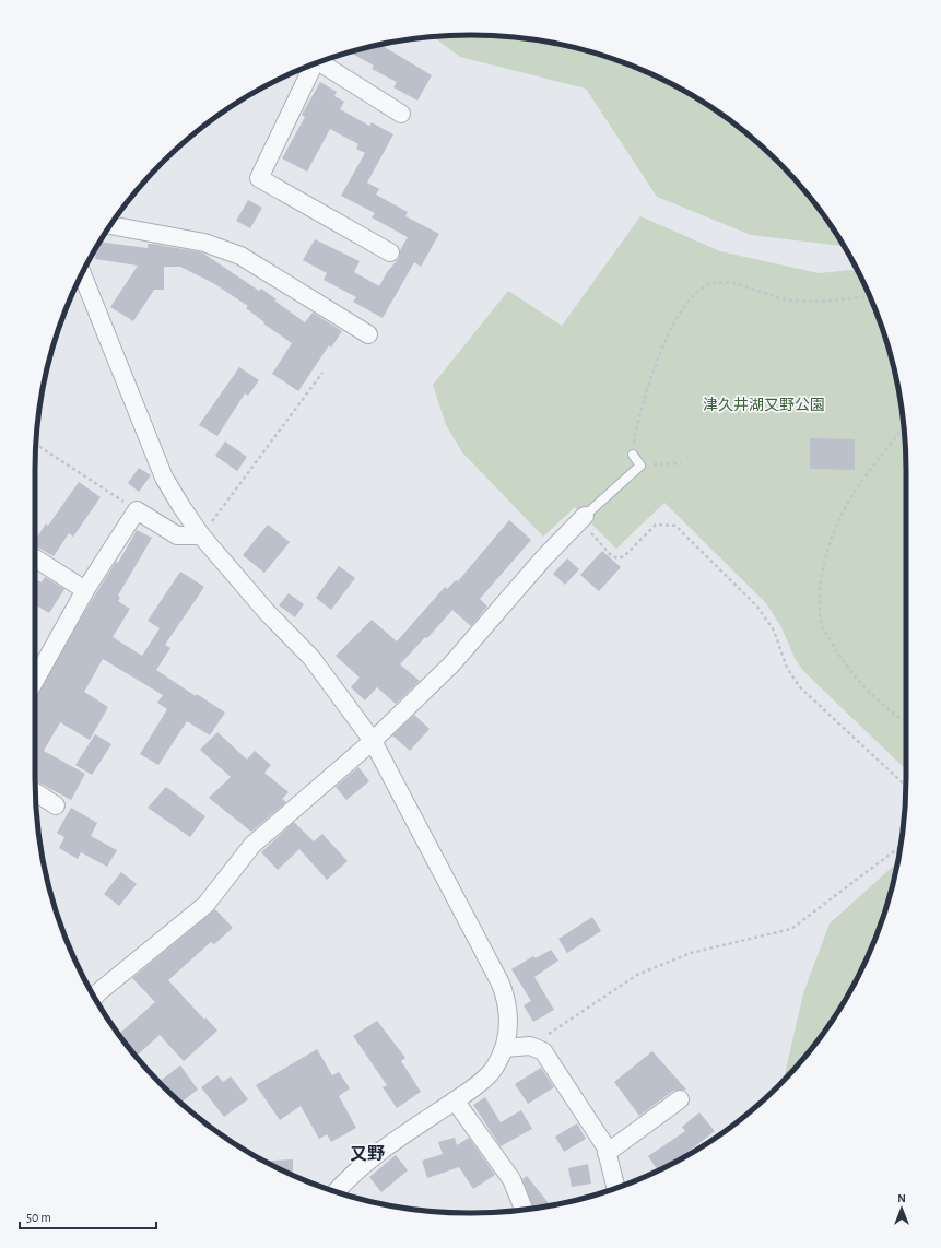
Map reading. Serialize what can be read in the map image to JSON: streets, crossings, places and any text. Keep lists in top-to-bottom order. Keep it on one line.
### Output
{"districts":["又野"],"parks":["津久井湖又野公園"],"scale_bar":"50 m","north":"top"}
